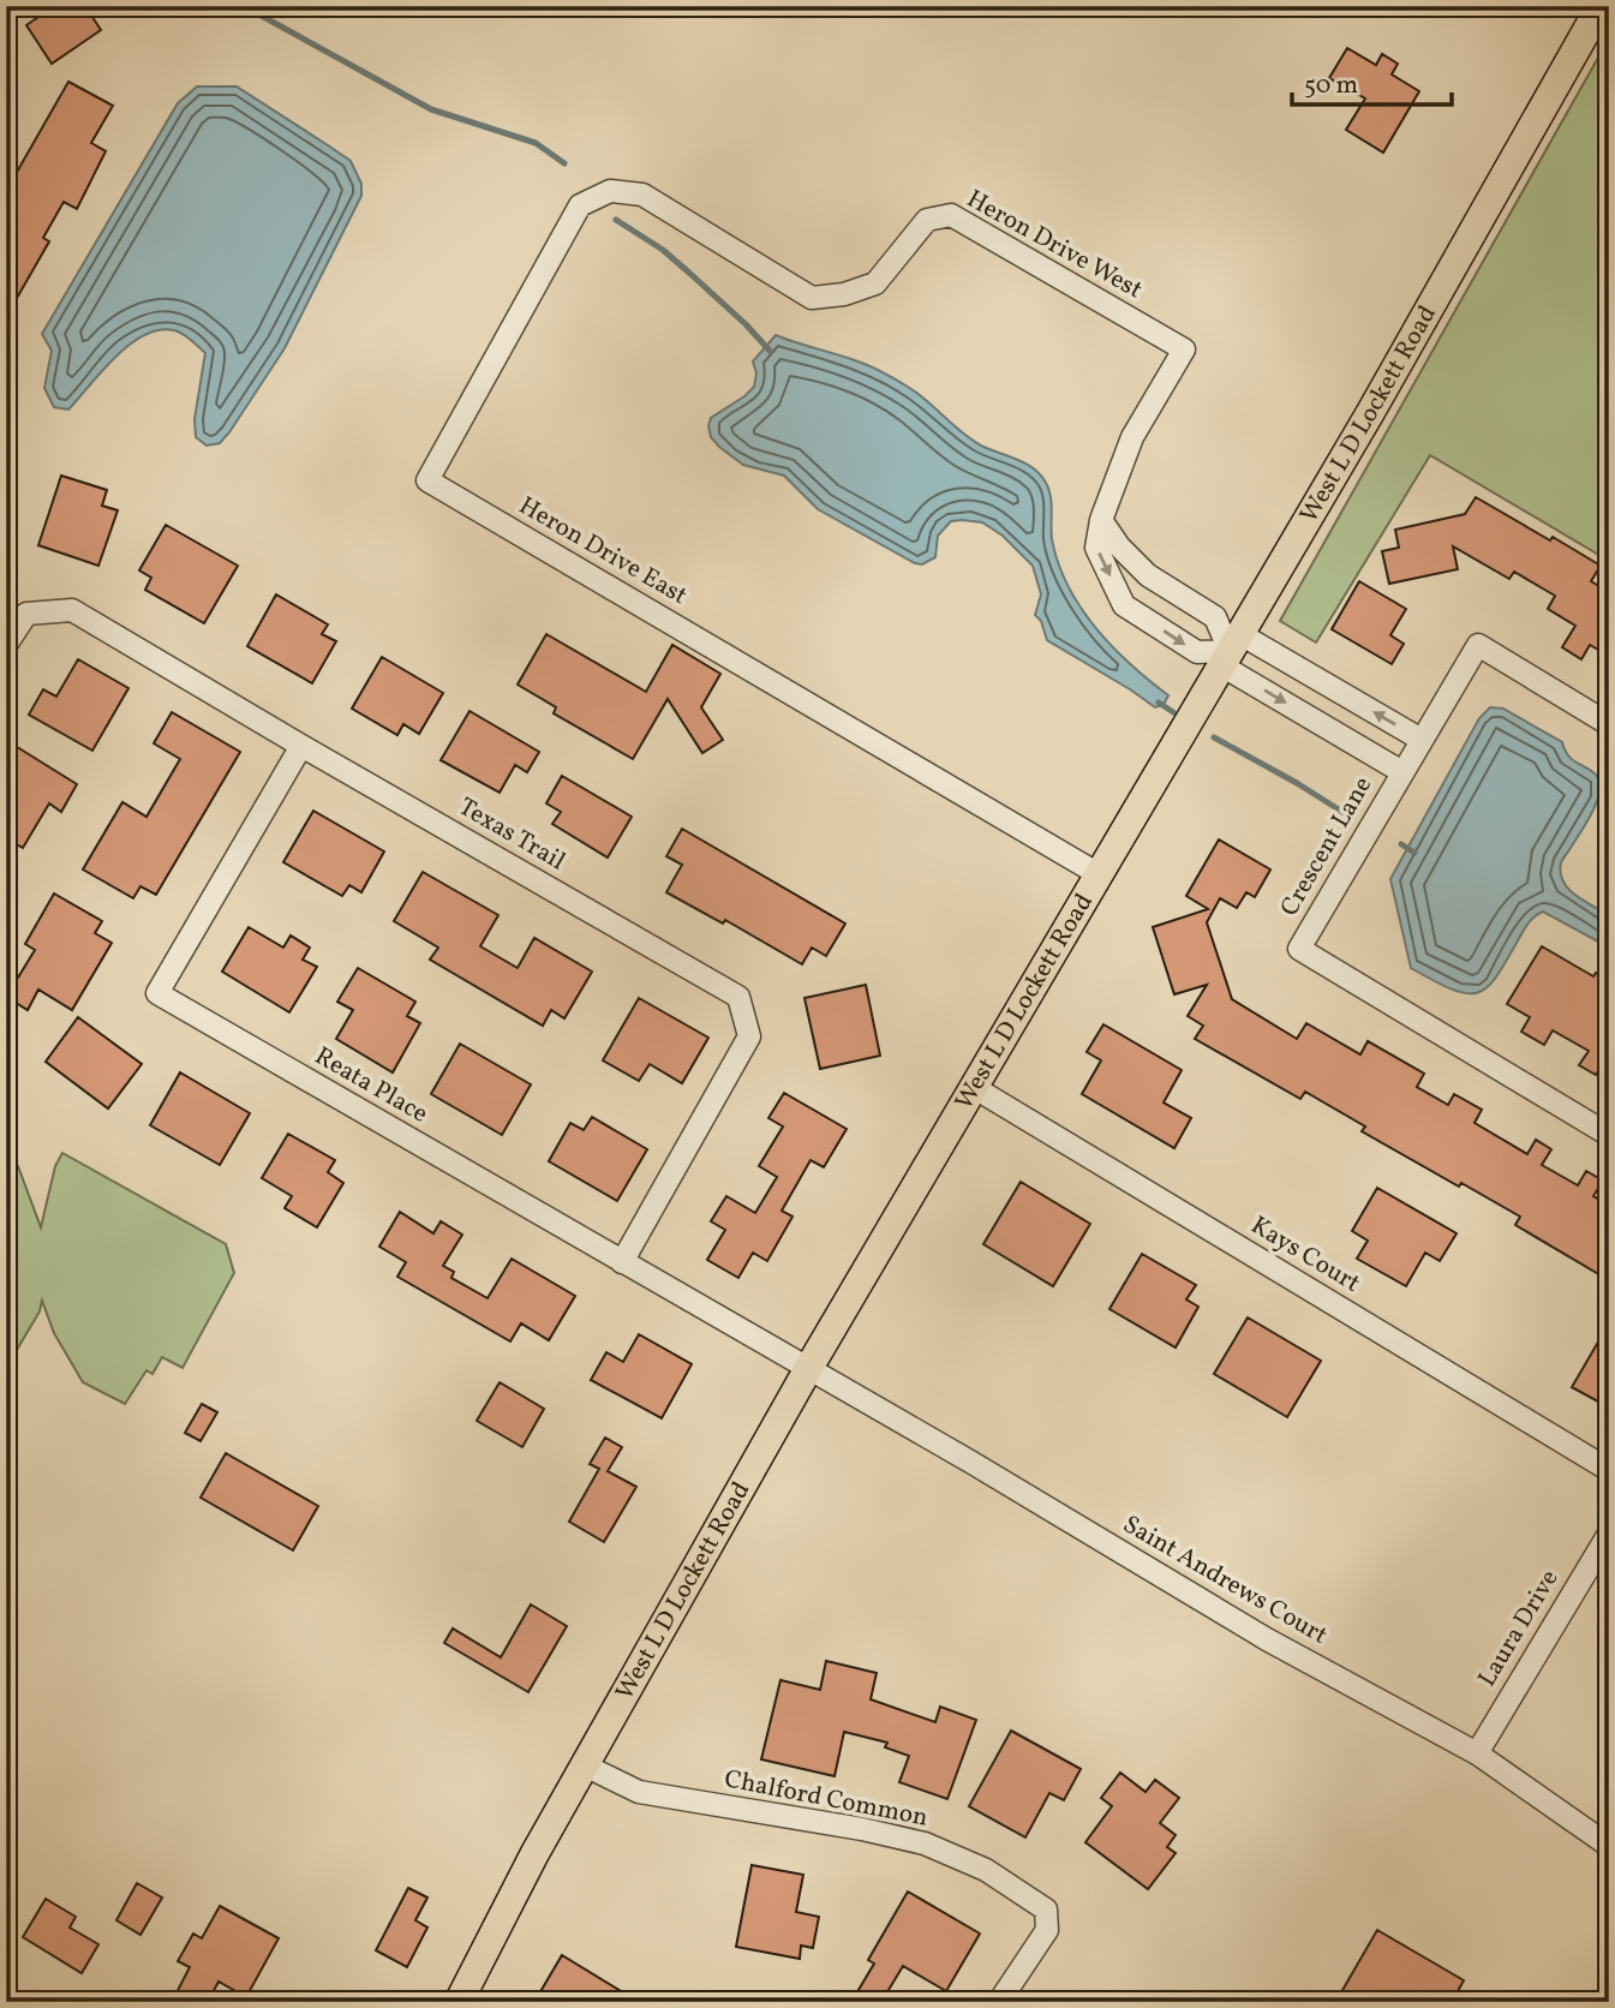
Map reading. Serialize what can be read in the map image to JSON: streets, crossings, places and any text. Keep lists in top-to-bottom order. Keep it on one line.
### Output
{"streets":{"main road":["West L D Lockett Road"],"street":["Heron Drive West","Heron Drive East","Texas Trail","Crescent Lane","Reata Place","Kays Court","Saint Andrews Court","Laura Drive","Chalford Common"]},"crossings":[["Heron Drive West","West L D Lockett Road"],["Heron Drive West","Heron Drive East"],["Heron Drive West","Crescent Lane"],["West L D Lockett Road","Heron Drive East"],["West L D Lockett Road","Crescent Lane"],["West L D Lockett Road","Reata Place"],["West L D Lockett Road","Kays Court"],["West L D Lockett Road","Saint Andrews Court"],["West L D Lockett Road","Chalford Common"],["Texas Trail","Reata Place"],["Reata Place","Saint Andrews Court"],["Saint Andrews Court","Laura Drive"]],"scale_bar":"50 m"}
